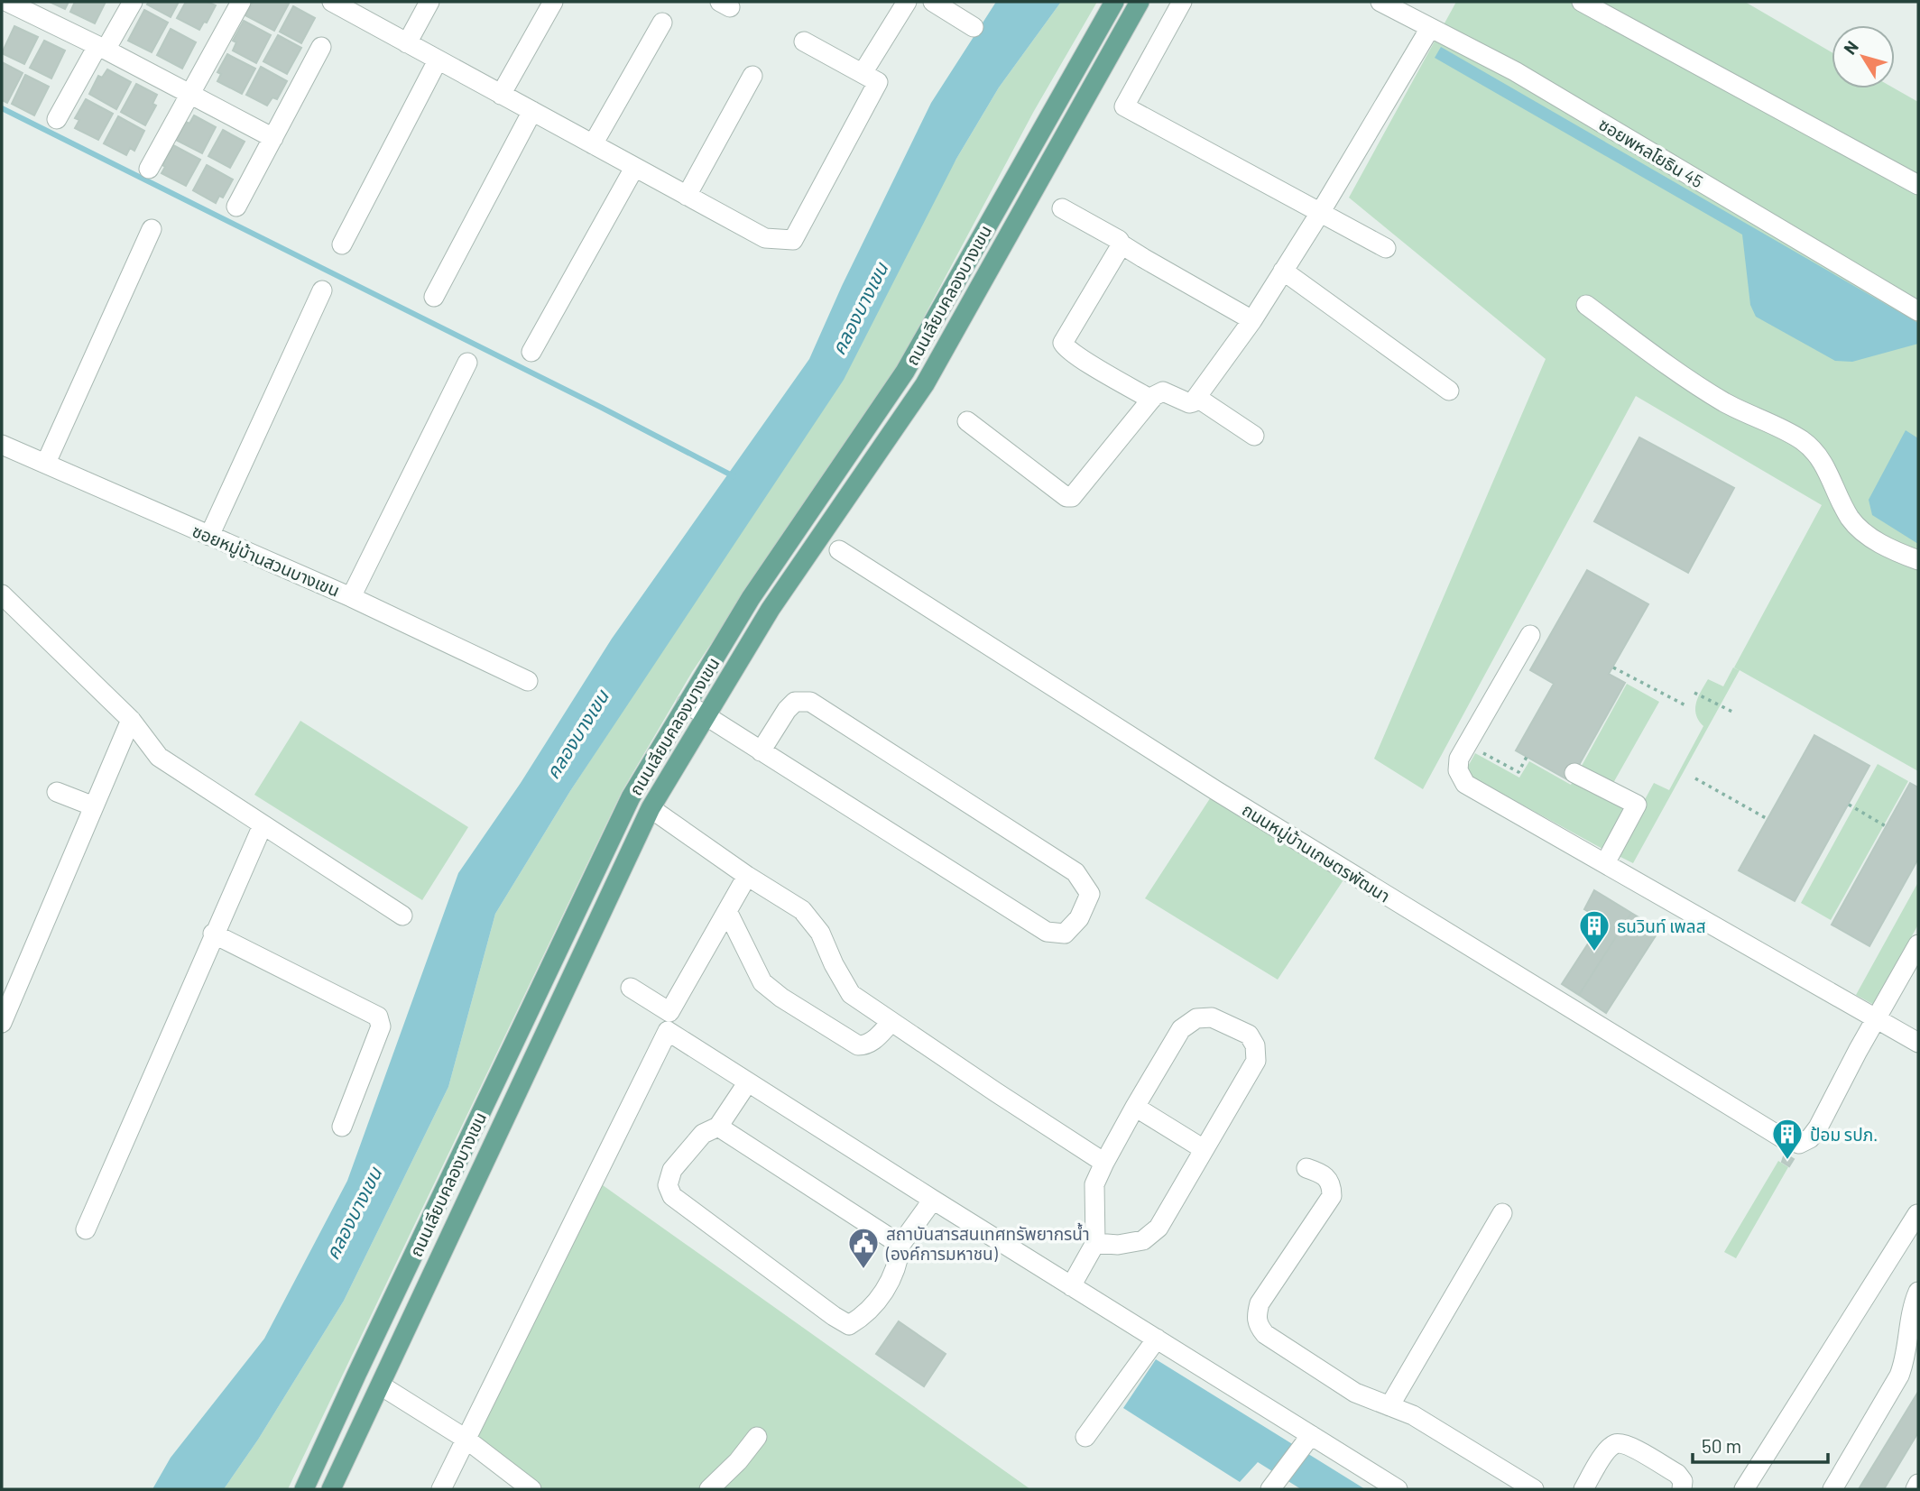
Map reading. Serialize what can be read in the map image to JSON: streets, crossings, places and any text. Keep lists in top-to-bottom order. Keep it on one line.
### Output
{"streets":{"main road":["ถนนเลียบคลองบางเขน"],"street":["ซอยพหลโยธิน 45","ซอยหมู่บ้านสวนบางเขน","ถนนหมู่บ้านเกษตรพัฒนา"]},"water":["คลองบางเขน"],"places":{"building":["ธนวินท์ เพลส","ป้อม รปภ."],"public building":["สถาบันสารสนเทศทรัพยากรน้ำ (องค์การมหาชน)"]},"scale_bar":"50 m","north":"top left"}
